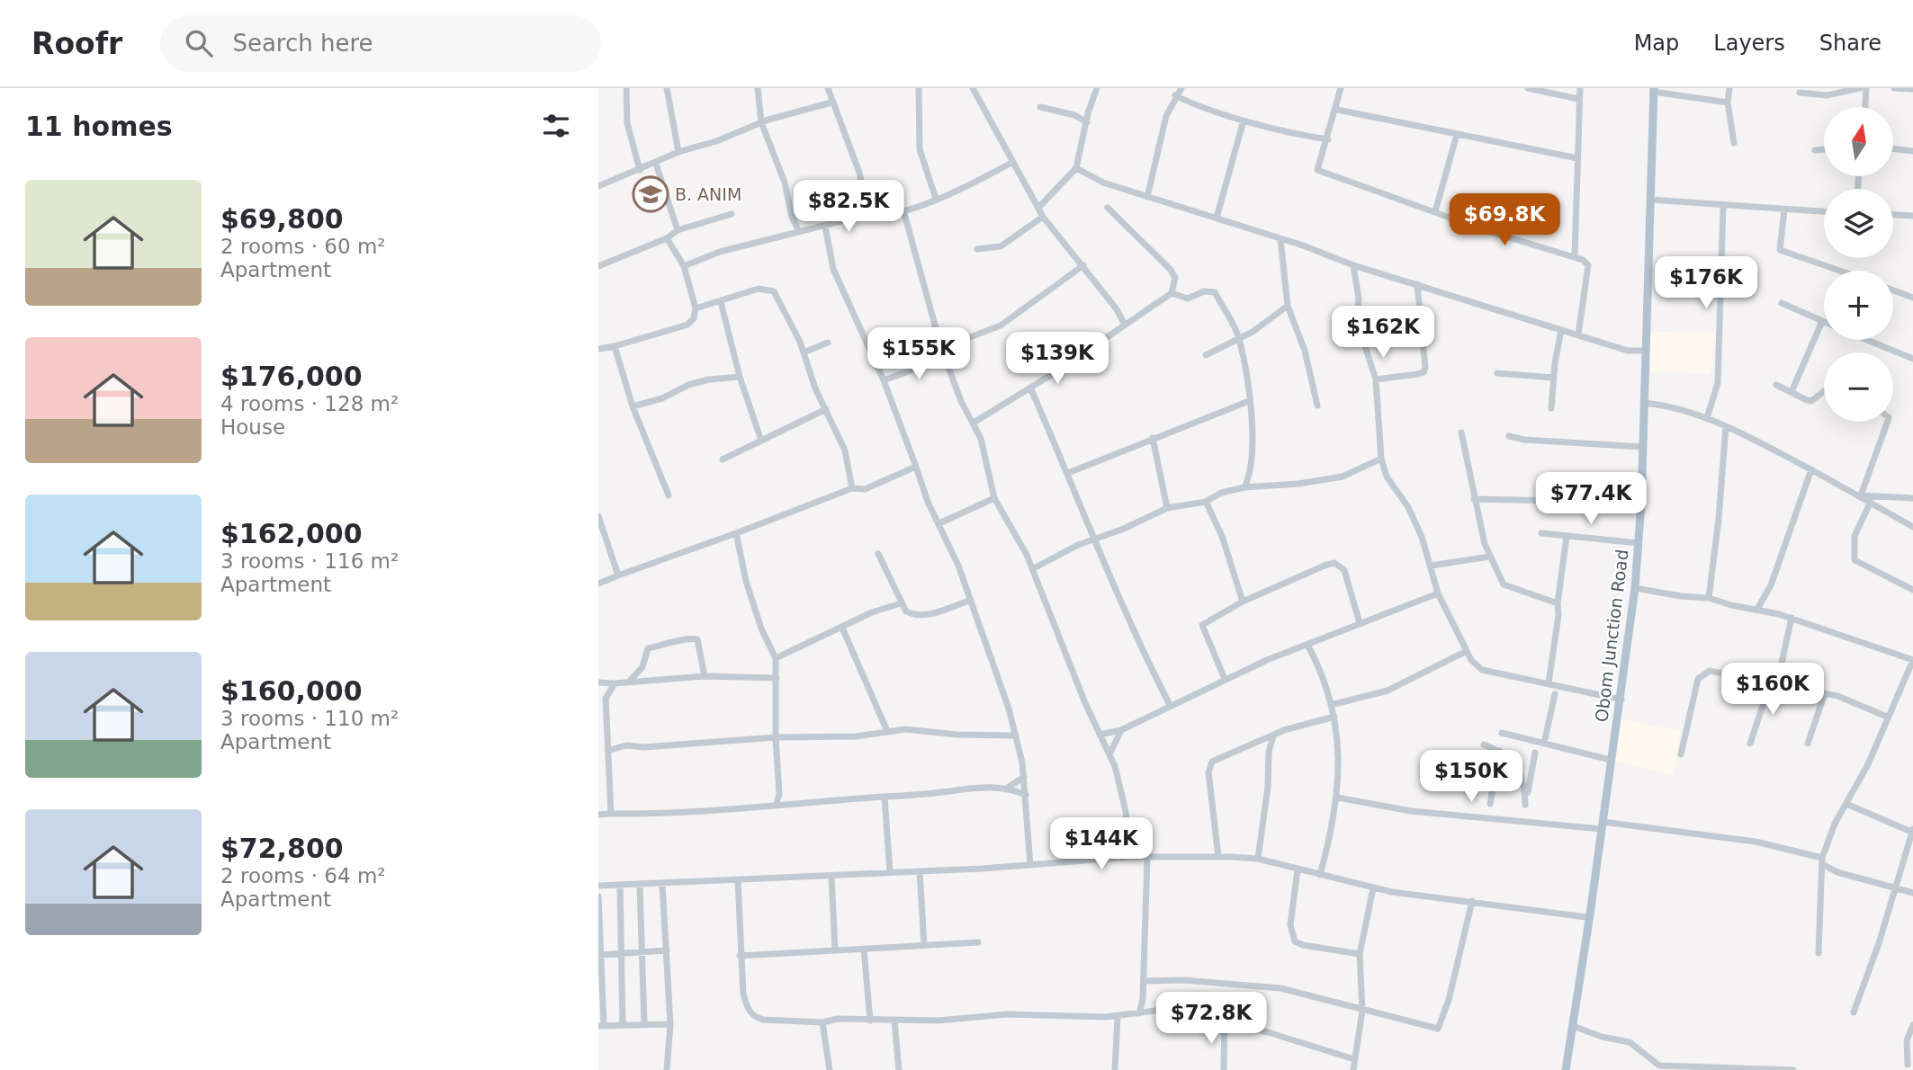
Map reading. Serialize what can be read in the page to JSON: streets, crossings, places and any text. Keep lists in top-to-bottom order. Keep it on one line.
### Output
{"streets":{"main road":["Obom Junction Road"]},"places":{"school or university":["B. ANIM"]},"north":"top","page":{"header":"Roofr","search":"Search here","nav":["Map","Layers","Share"],"heading":"11 homes","map_buttons":["+","−"],"list":[{"name":"$69,800","note":"2 rooms · 60 m² · Apartment"},{"name":"$176,000","note":"4 rooms · 128 m² · House"},{"name":"$162,000","note":"3 rooms · 116 m² · Apartment"},{"name":"$160,000","note":"3 rooms · 110 m² · Apartment"},{"name":"$72,800","note":"2 rooms · 64 m² · Apartment"}],"price":["$82.5K","$69.8K","$176K","$162K","$155K","$139K","$77.4K","$160K","$150K","$144K","$72.8K"]}}
